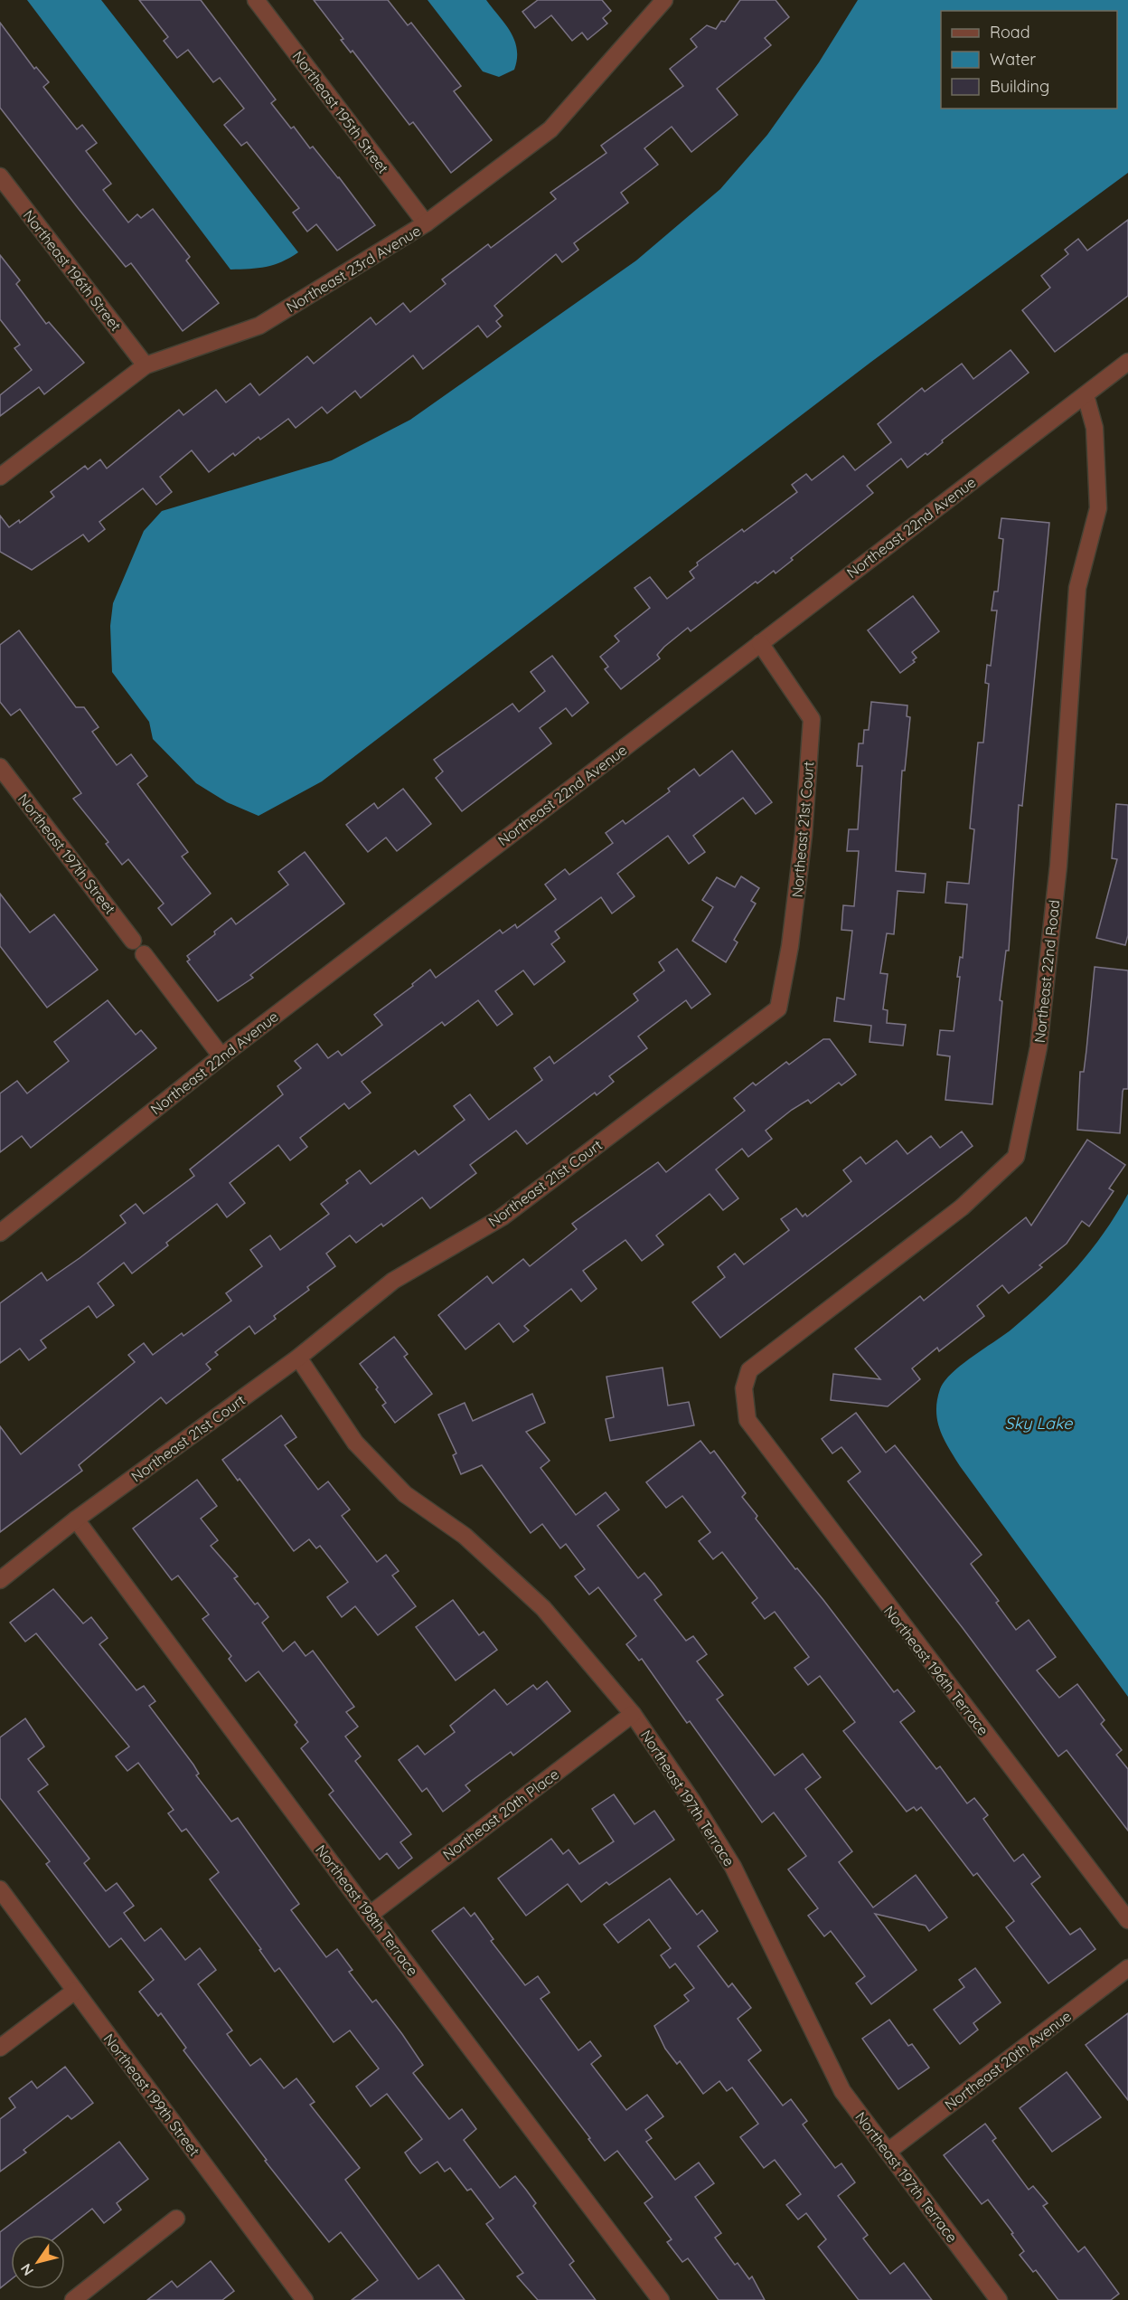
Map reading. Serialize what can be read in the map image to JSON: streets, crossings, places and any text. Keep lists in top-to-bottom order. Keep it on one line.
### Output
{"streets":{"street":["Northeast 195th Street","Northeast 23rd Avenue","Northeast 196th Street","Northeast 22nd Avenue","Northeast 21st Court","Northeast 197th Street","Northeast 22nd Road","Northeast 196th Terrace","Northeast 197th Terrace","Northeast 20th Place","Northeast 198th Terrace","Northeast 20th Avenue","Northeast 199th Street"]},"crossings":[["Northeast 195th Street","Northeast 23rd Avenue"],["Northeast 23rd Avenue","Northeast 196th Street"],["Northeast 22nd Avenue","Northeast 21st Court"],["Northeast 22nd Avenue","Northeast 22nd Road"],["Northeast 21st Court","Northeast 197th Terrace"],["Northeast 21st Court","Northeast 198th Terrace"],["Northeast 22nd Road","Northeast 196th Terrace"],["Northeast 197th Terrace","Northeast 20th Place"],["Northeast 197th Terrace","Northeast 20th Avenue"],["Northeast 20th Place","Northeast 198th Terrace"]],"water":["Sky Lake"],"legend":["Road","Water","Building"],"north":"bottom left"}
